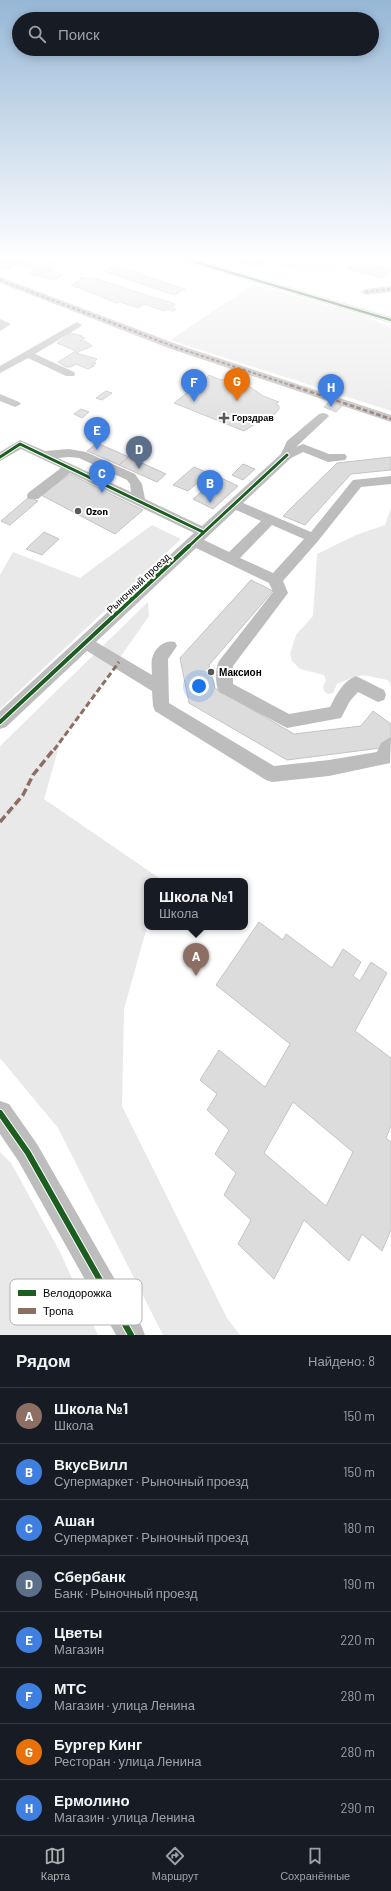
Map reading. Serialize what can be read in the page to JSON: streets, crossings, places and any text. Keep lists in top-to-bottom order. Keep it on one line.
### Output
{"streets":{"street":["Рыночный проезд"]},"places":{"health":["Горздрав"],"other":["Ozon","Максион"]},"legend":["Велодорожка","Тропа"],"page":{"search":"Поиск","pins":["G","F","H","E","D","C","B","A"],"popup":["Школа №1","Школа"],"heading":["Рядом","Найдено: 8"],"list":[{"mark":"A","name":"Школа №1","note":"Школа","value":"150 m"},{"mark":"B","name":"ВкусВилл","note":"Супермаркет · Рыночный проезд","value":"150 m"},{"mark":"C","name":"Ашан","note":"Супермаркет · Рыночный проезд","value":"180 m"},{"mark":"D","name":"Сбербанк","note":"Банк · Рыночный проезд","value":"190 m"},{"mark":"E","name":"Цветы","note":"Магазин","value":"220 m"},{"mark":"F","name":"МТС","note":"Магазин · улица Ленина","value":"280 m"},{"mark":"G","name":"Бургер Кинг","note":"Ресторан · улица Ленина","value":"280 m"},{"mark":"H","name":"Ермолино","note":"Магазин · улица Ленина","value":"290 m"}],"nav":["Карта","Маршрут","Сохранённые"]}}
